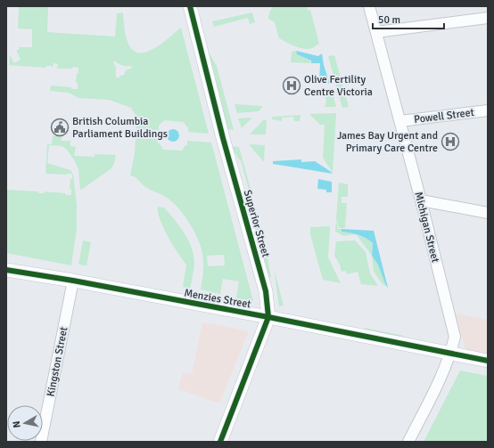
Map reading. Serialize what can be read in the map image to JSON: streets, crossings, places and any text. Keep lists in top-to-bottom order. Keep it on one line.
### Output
{"streets":{"street":["Powell Street","Superior Street","Michigan Street","Menzies Street","Kingston Street"]},"crossings":[["Powell Street","Michigan Street"],["Superior Street","Menzies Street"],["Michigan Street","Menzies Street"],["Menzies Street","Kingston Street"]],"places":{"hospital":["Olive Fertility Centre Victoria","James Bay Urgent and Primary Care Centre"],"public building":["British Columbia Parliament Buildings"]},"scale_bar":"50 m","north":"left"}
